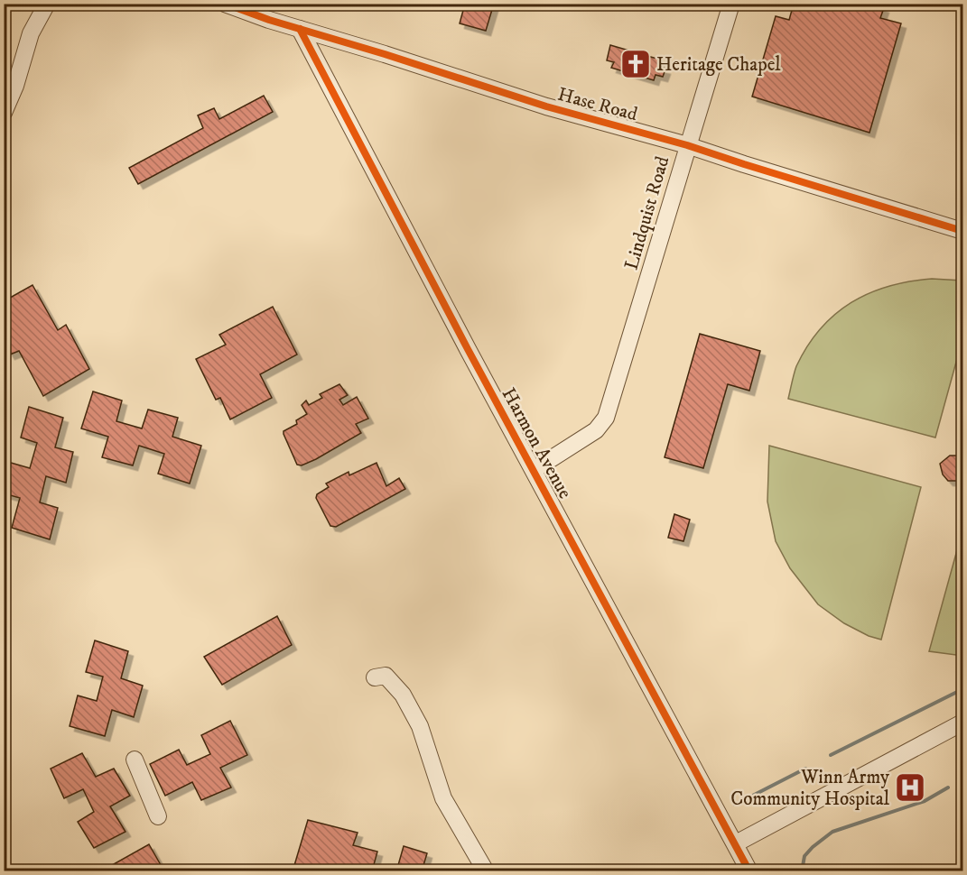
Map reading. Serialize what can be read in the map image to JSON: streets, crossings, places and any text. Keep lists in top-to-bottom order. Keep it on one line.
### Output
{"streets":{"street":["Hase Road","Lindquist Road","Harmon Avenue"]},"crossings":[["Hase Road","Lindquist Road"],["Hase Road","Harmon Avenue"],["Lindquist Road","Harmon Avenue"]],"places":{"church":["Heritage Chapel"],"hospital":["Winn Army Community Hospital"]}}
